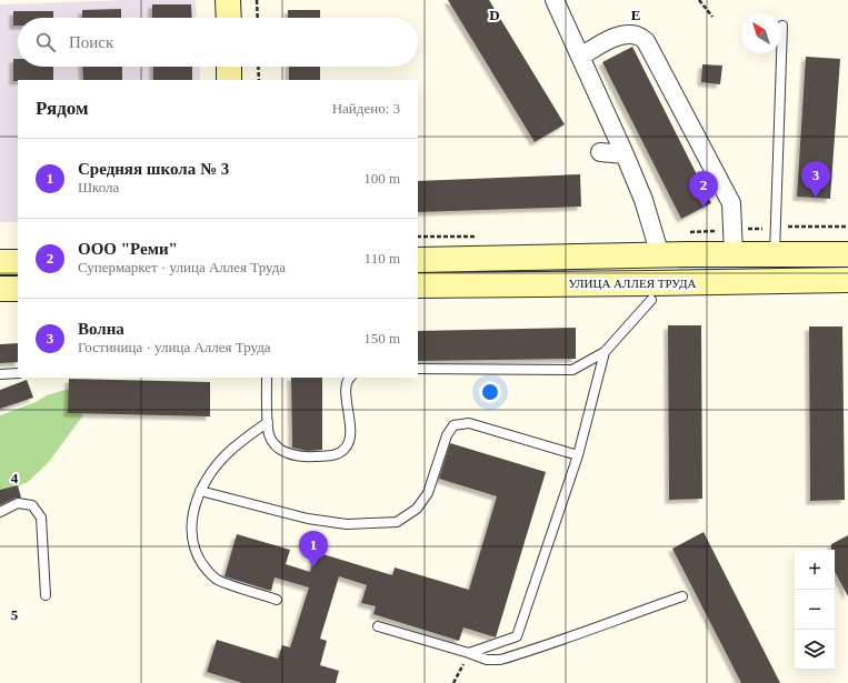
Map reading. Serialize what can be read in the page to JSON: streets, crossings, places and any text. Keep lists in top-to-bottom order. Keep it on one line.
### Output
{"streets":{"street":["УЛИЦА АЛЛЕЯ ТРУДА"]},"north":"top left","page":{"search":"Поиск","heading":["Рядом","Найдено: 3"],"list":[{"mark":"1","name":"Средняя школа № 3","note":"Школа","value":"100 m"},{"mark":"2","name":"ООО \"Реми\"","note":"Супермаркет · улица Аллея Труда","value":"110 m"},{"mark":"3","name":"Волна","note":"Гостиница · улица Аллея Труда","value":"150 m"}],"pins":["3","2","1"],"map_buttons":["+","−"]},"grid":{"columns":["D","E"],"rows":["4","5"]}}
